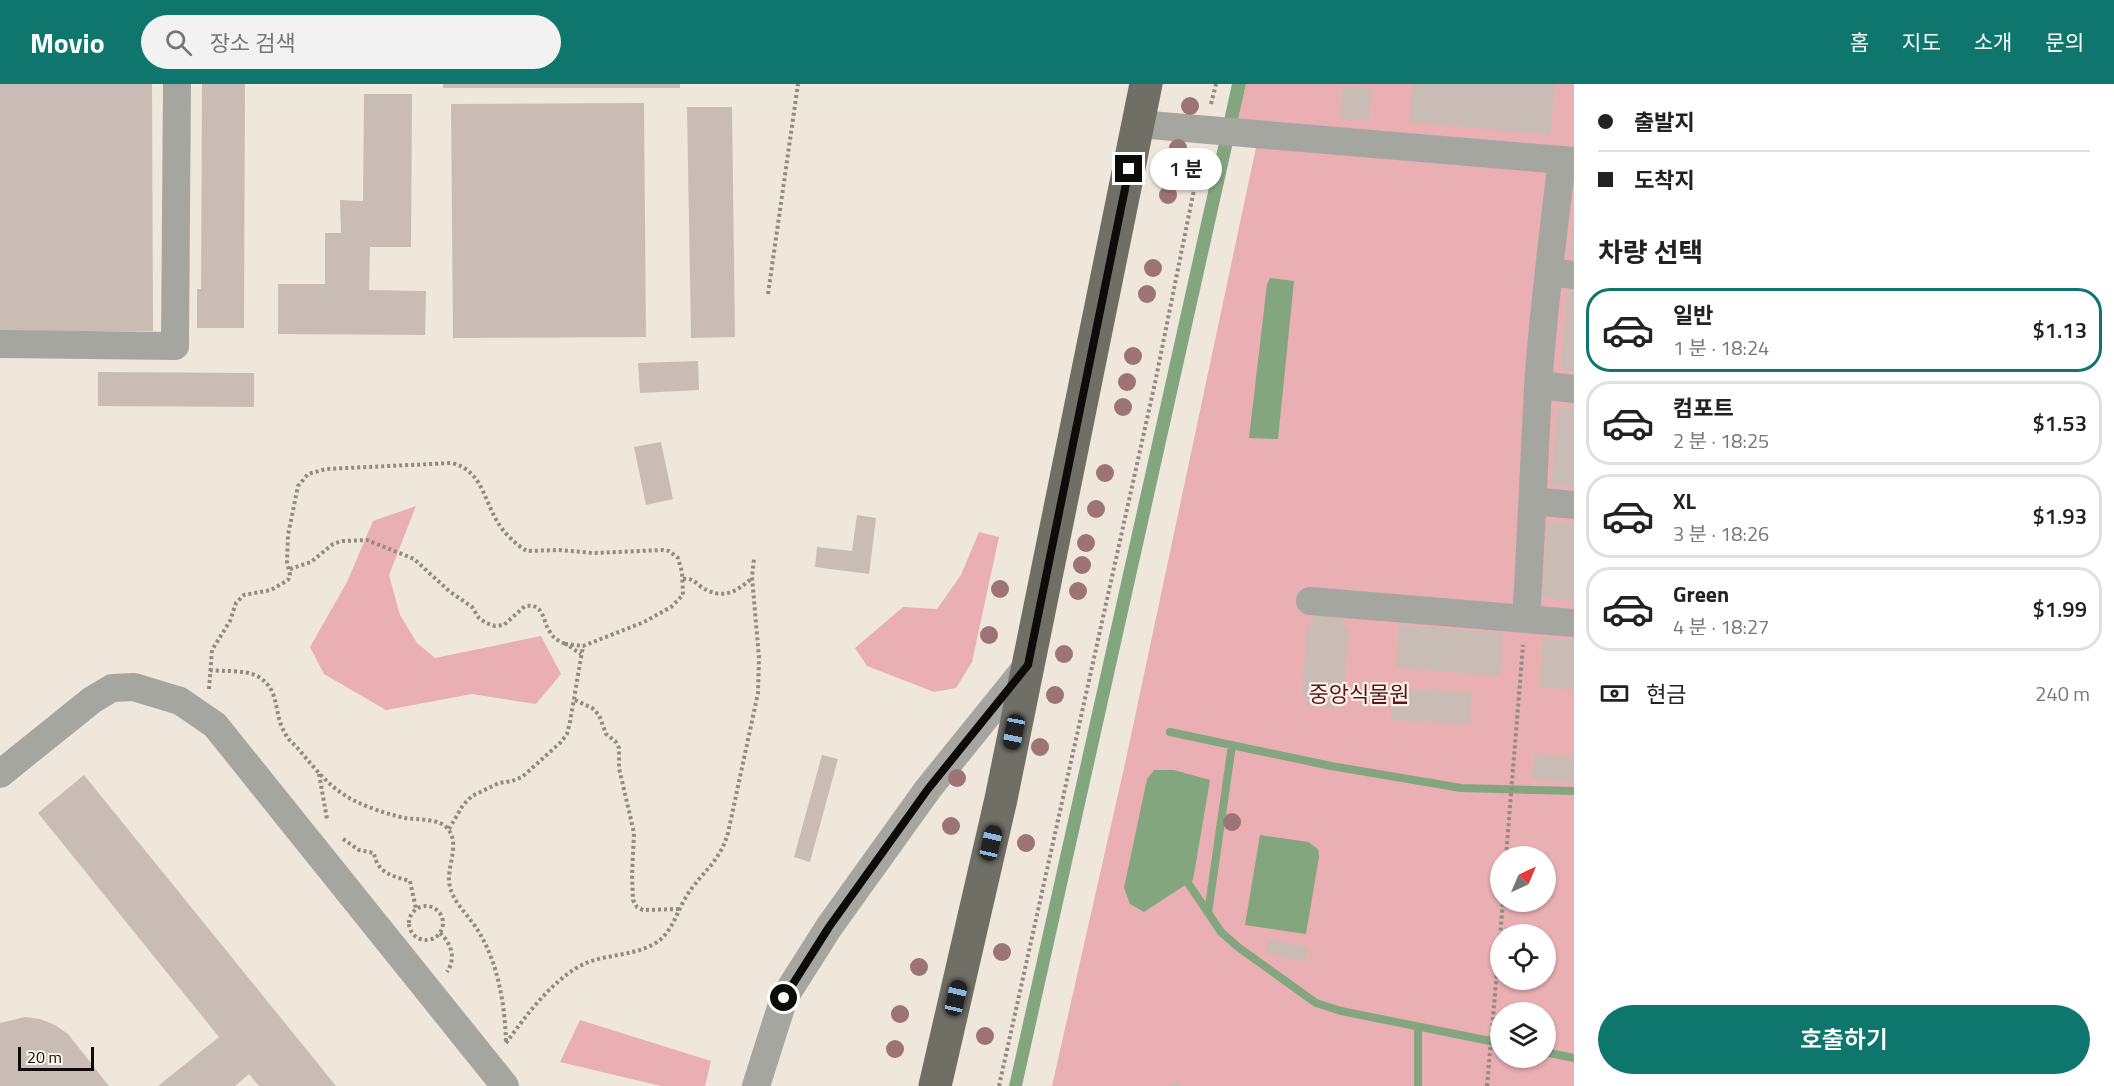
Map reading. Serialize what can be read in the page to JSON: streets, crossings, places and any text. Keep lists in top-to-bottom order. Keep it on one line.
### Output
{"parks":["중앙식물원"],"scale_bar":"20 m","north":"top right","page":{"header":"Movio","search":"장소 검색","nav":["홈","지도","소개","문의"],"banner":["출발지","도착지"],"bubble":"1 분","heading":"차량 선택","list":[{"name":"일반","note":"1 분 · 18:24","value":"$1.13"},{"name":"컴포트","note":"2 분 · 18:25","value":"$1.53"},{"name":"XL","note":"3 분 · 18:26","value":"$1.93"},{"name":"Green","note":"4 분 · 18:27","value":"$1.99"}],"pay":["현금","240 m"],"buttons":"호출하기","scale":"20 m"}}
